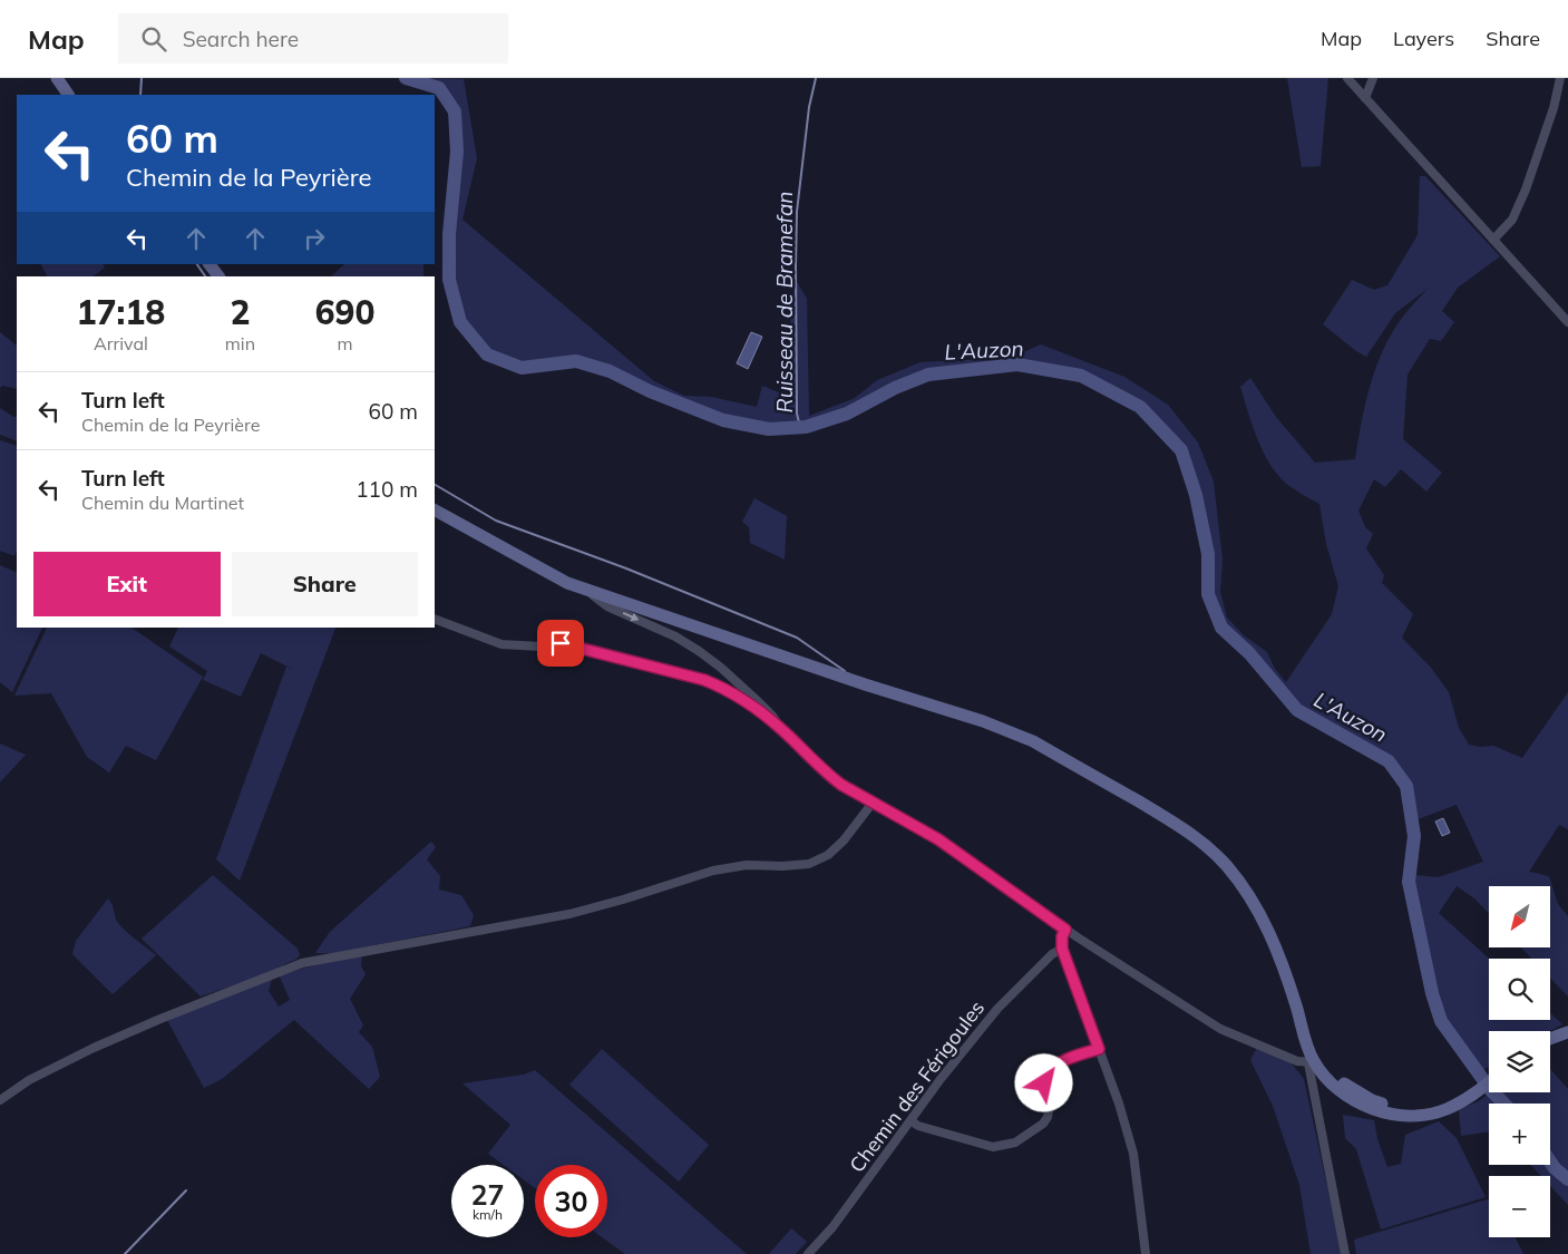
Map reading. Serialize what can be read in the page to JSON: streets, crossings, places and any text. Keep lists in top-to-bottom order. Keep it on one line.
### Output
{"streets":{"street":["Chemin des Férigoules"]},"water":["Ruisseau de Bramefan","L'Auzon"],"north":"bottom left","page":{"header":"Map","search":"Search here","nav":["Map","Layers","Share"],"turn":["60 m","Chemin de la Peyrière"],"eta":["17:18","Arrival","2","min","690","m"],"list":[{"name":"Turn left","note":"Chemin de la Peyrière","value":"60 m"},{"name":"Turn left","note":"Chemin du Martinet","value":"110 m"}],"buttons":["Exit","Share"],"map_buttons":["+","−"],"speed":"27 km/h","limit":"30"}}
